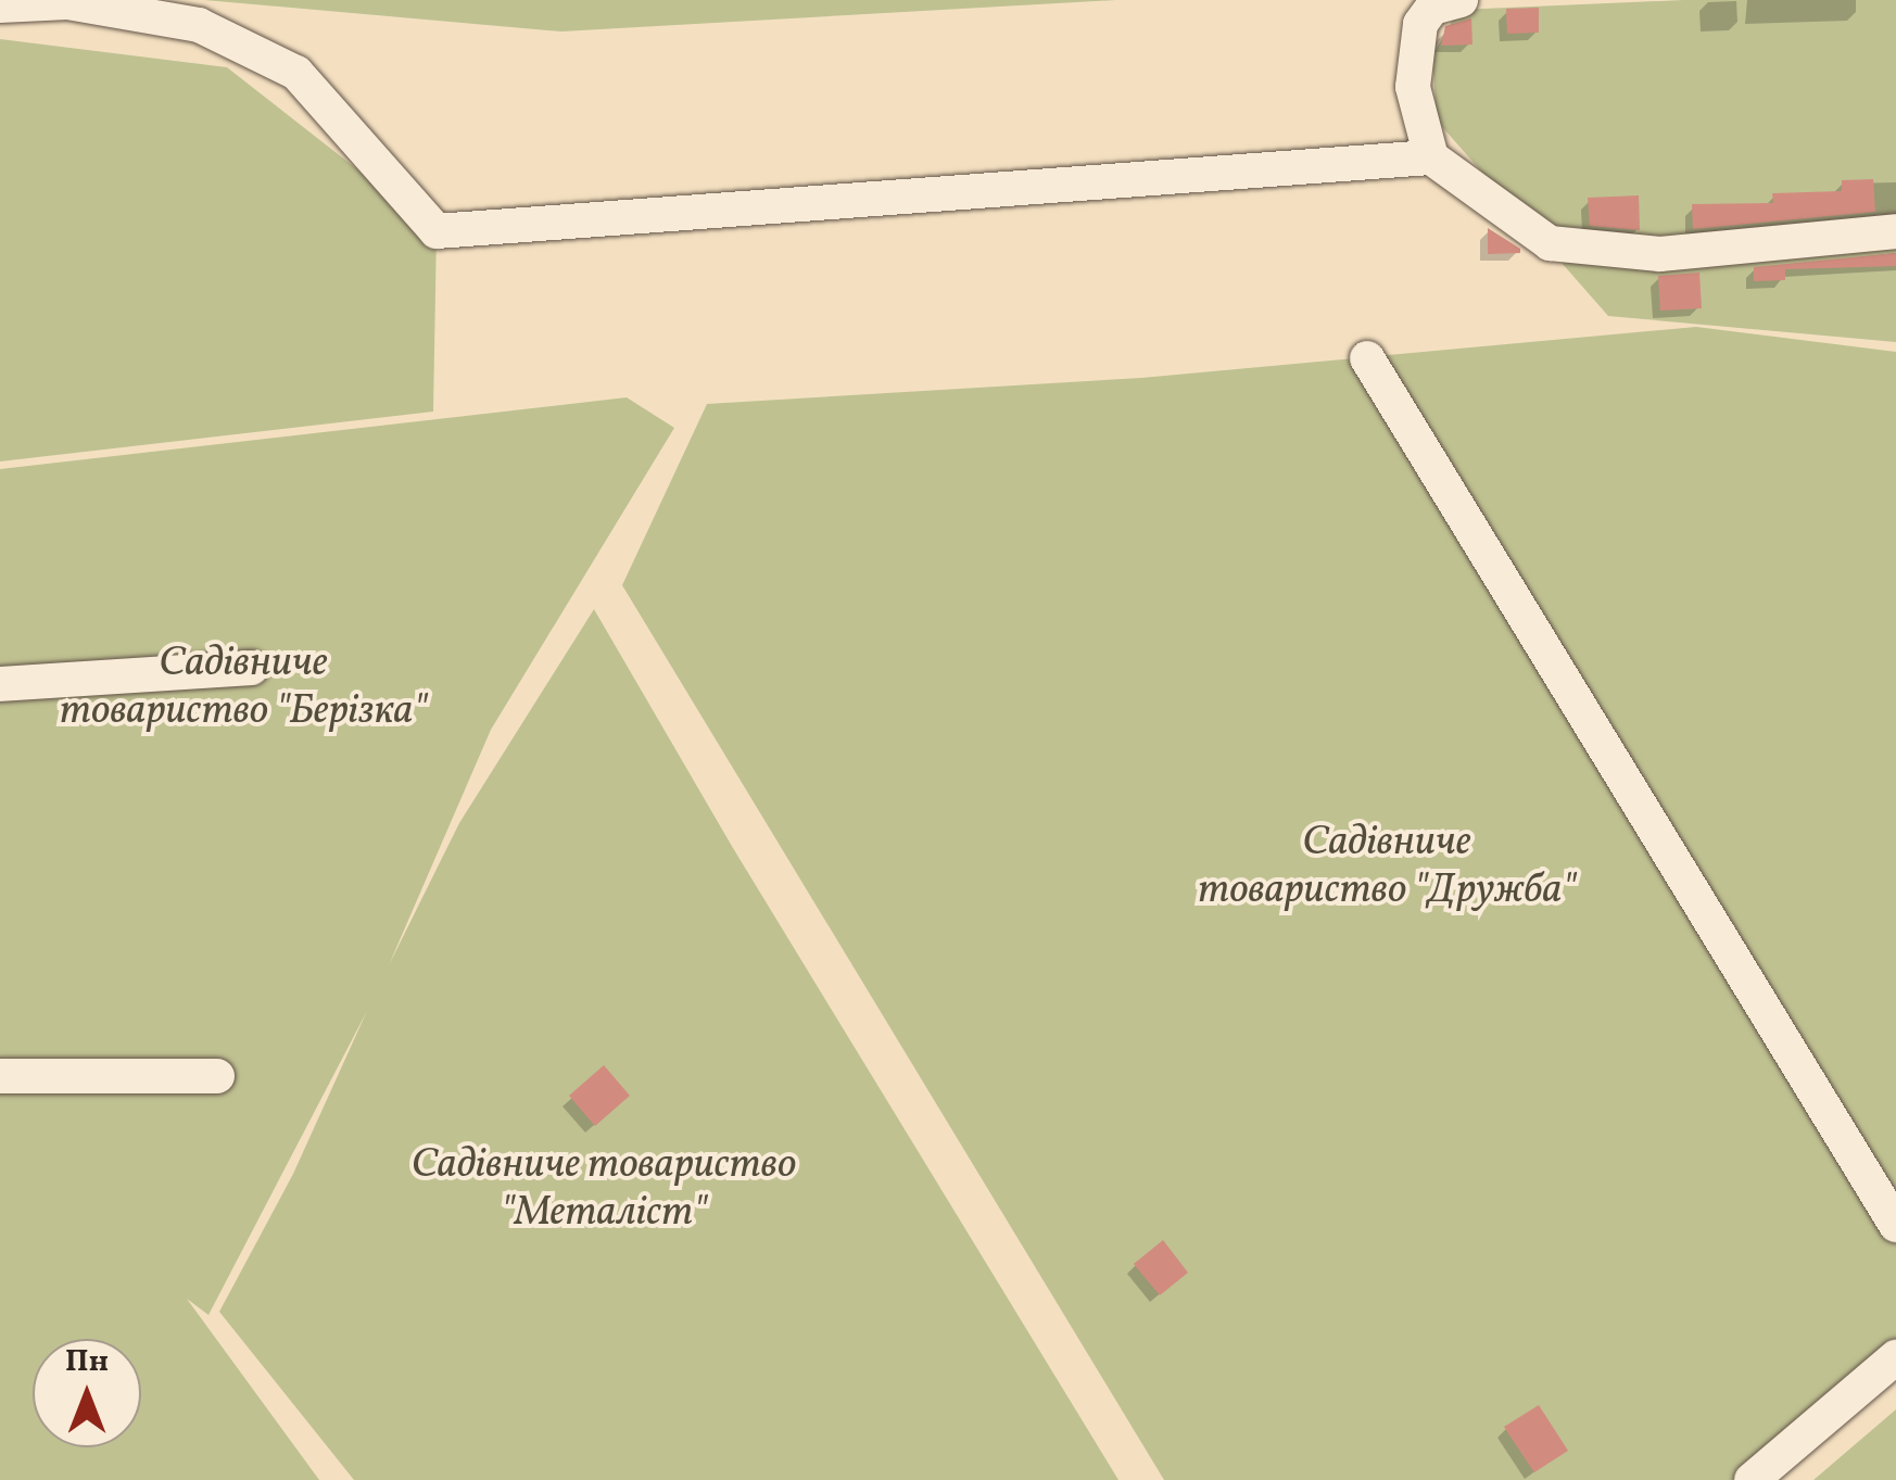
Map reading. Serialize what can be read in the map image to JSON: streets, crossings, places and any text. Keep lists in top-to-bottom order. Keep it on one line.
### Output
{"parks":["Садівниче товариство \"Берізка\"","Садівниче товариство \"Дружба\"","Садівниче товариство \"Металіст\""],"north":"top"}
